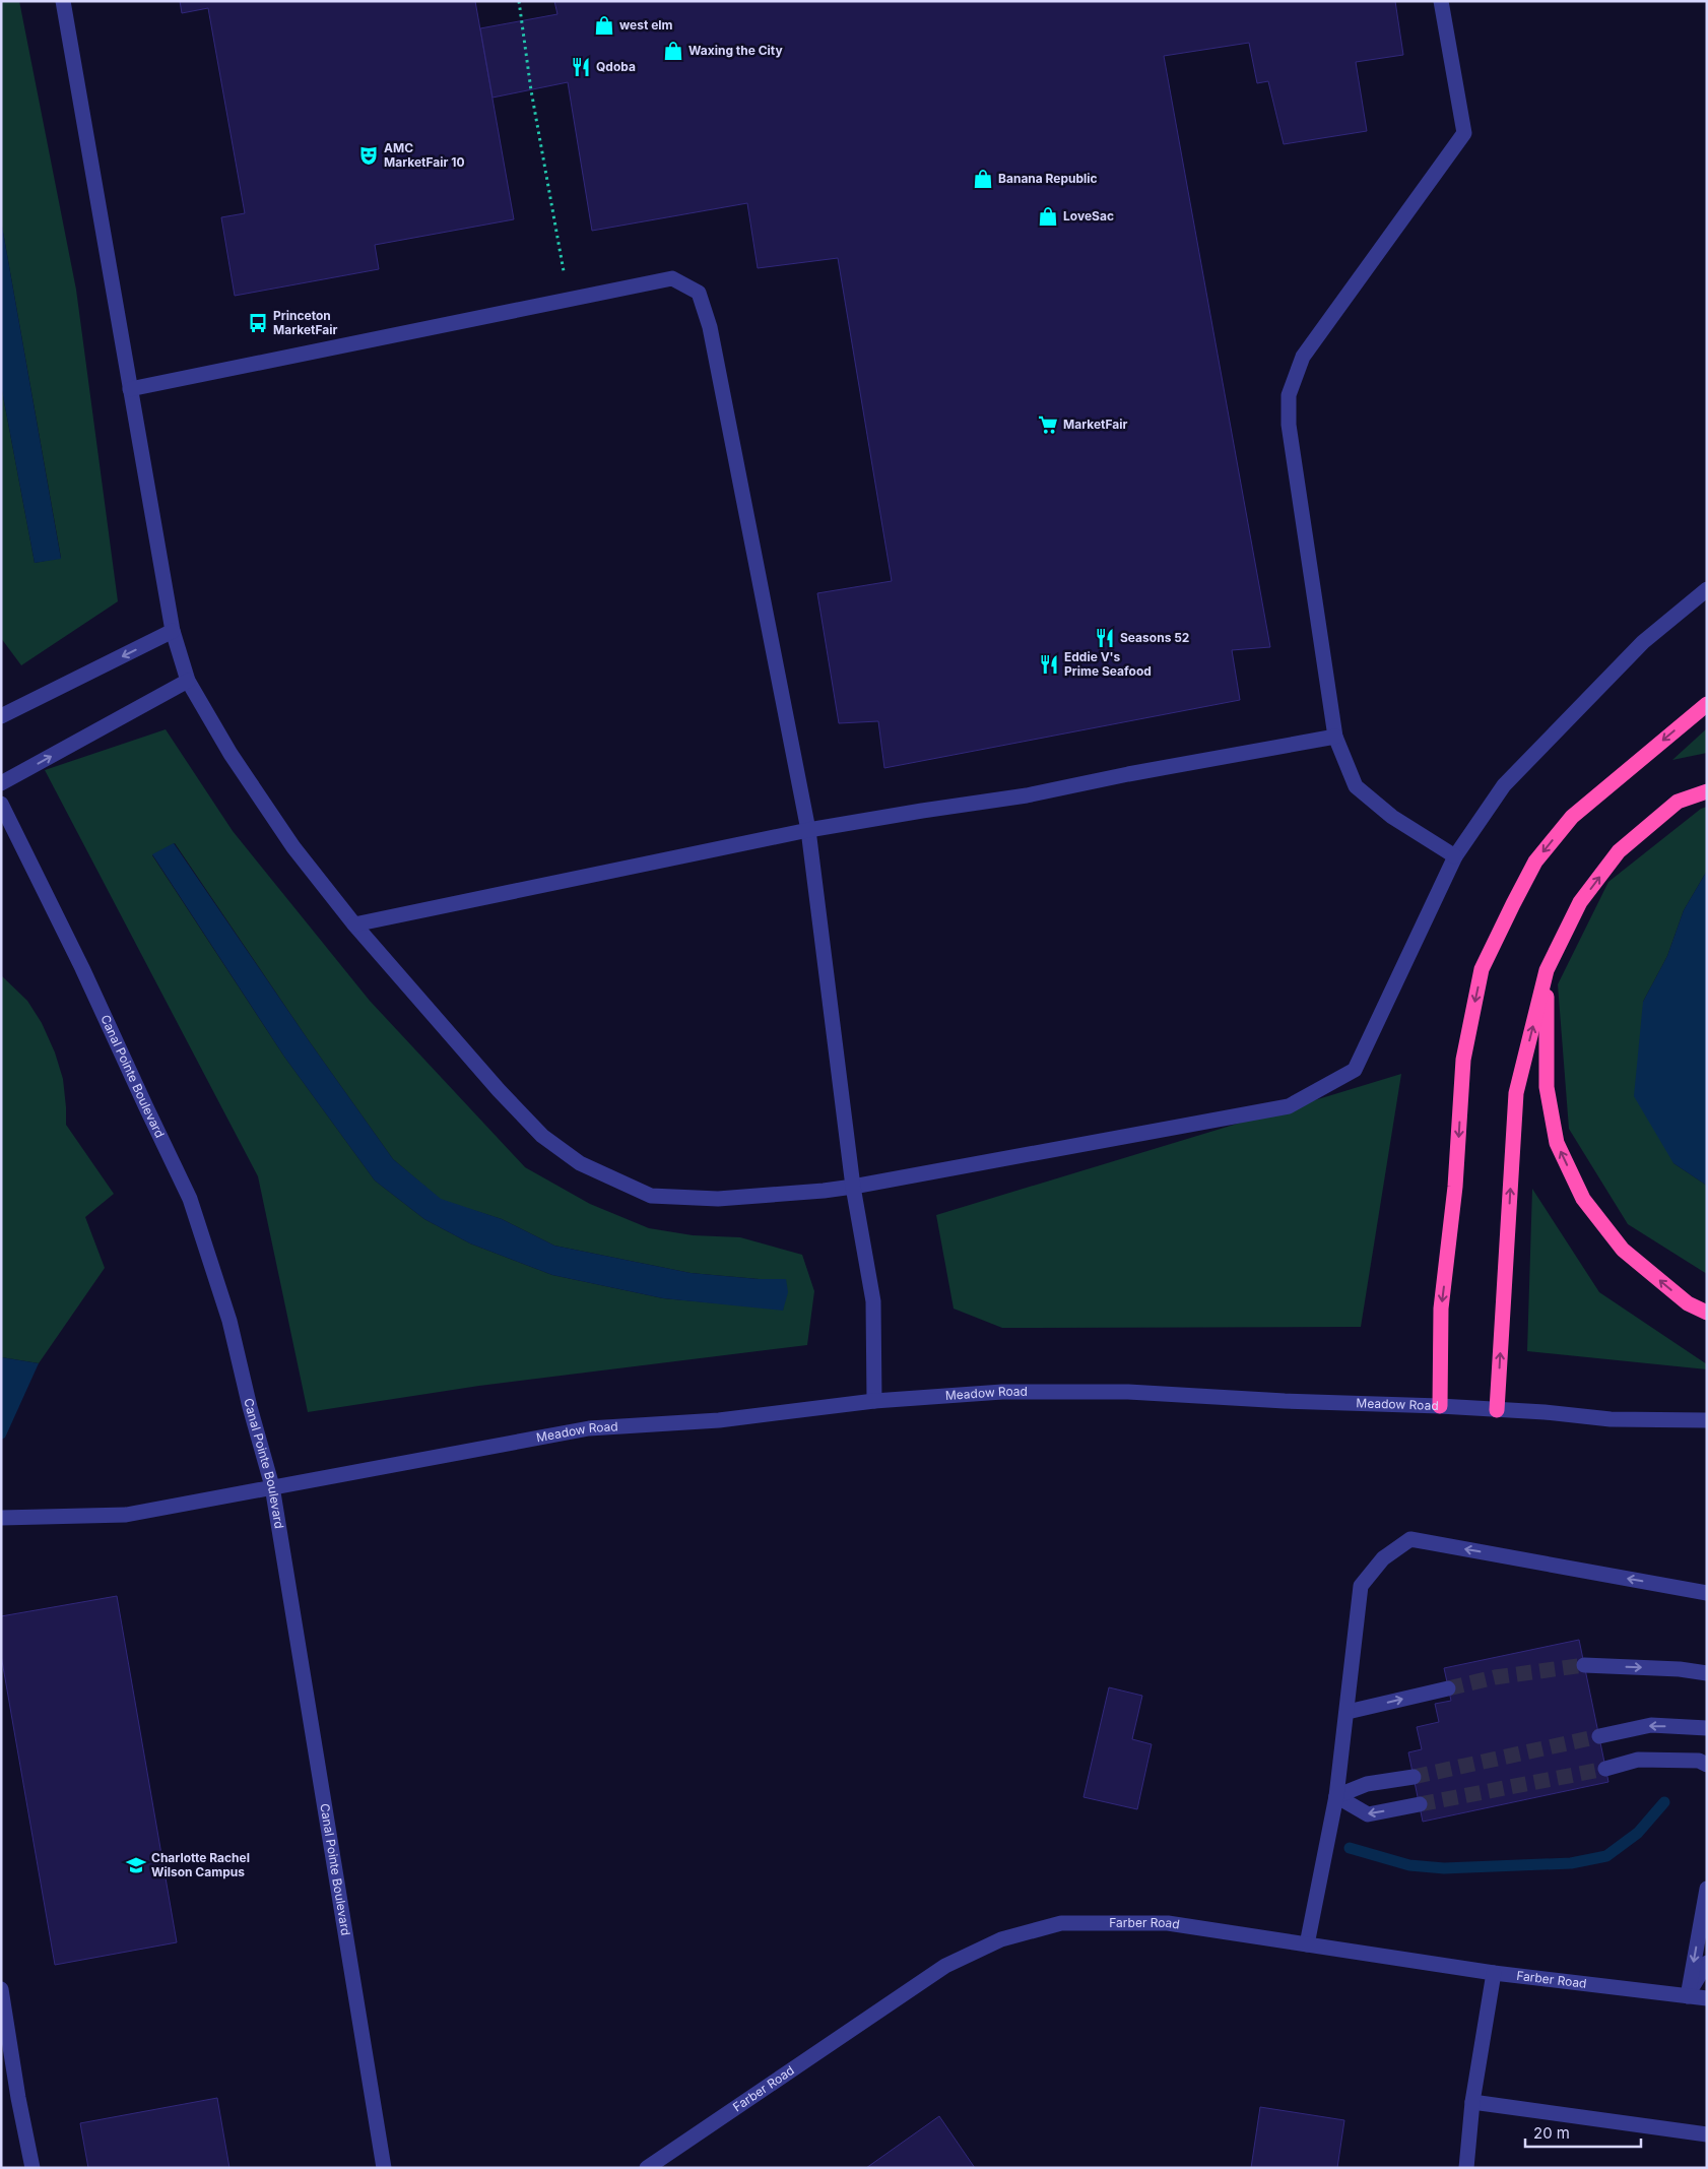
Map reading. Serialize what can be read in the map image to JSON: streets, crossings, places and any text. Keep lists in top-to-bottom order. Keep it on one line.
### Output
{"streets":{"street":["Canal Pointe Boulevard","Meadow Road","Farber Road"]},"crossings":[["Canal Pointe Boulevard","Meadow Road"]],"places":{"shop":["west elm","Waxing the City","Banana Republic","LoveSac"],"restaurant":["Qdoba","Seasons 52","Eddie V's Prime Seafood"],"theatre":["AMC MarketFair 10"],"bus stop":["Princeton MarketFair"],"supermarket":["MarketFair"],"school or university":["Charlotte Rachel Wilson Campus"]},"scale_bar":"20 m"}
